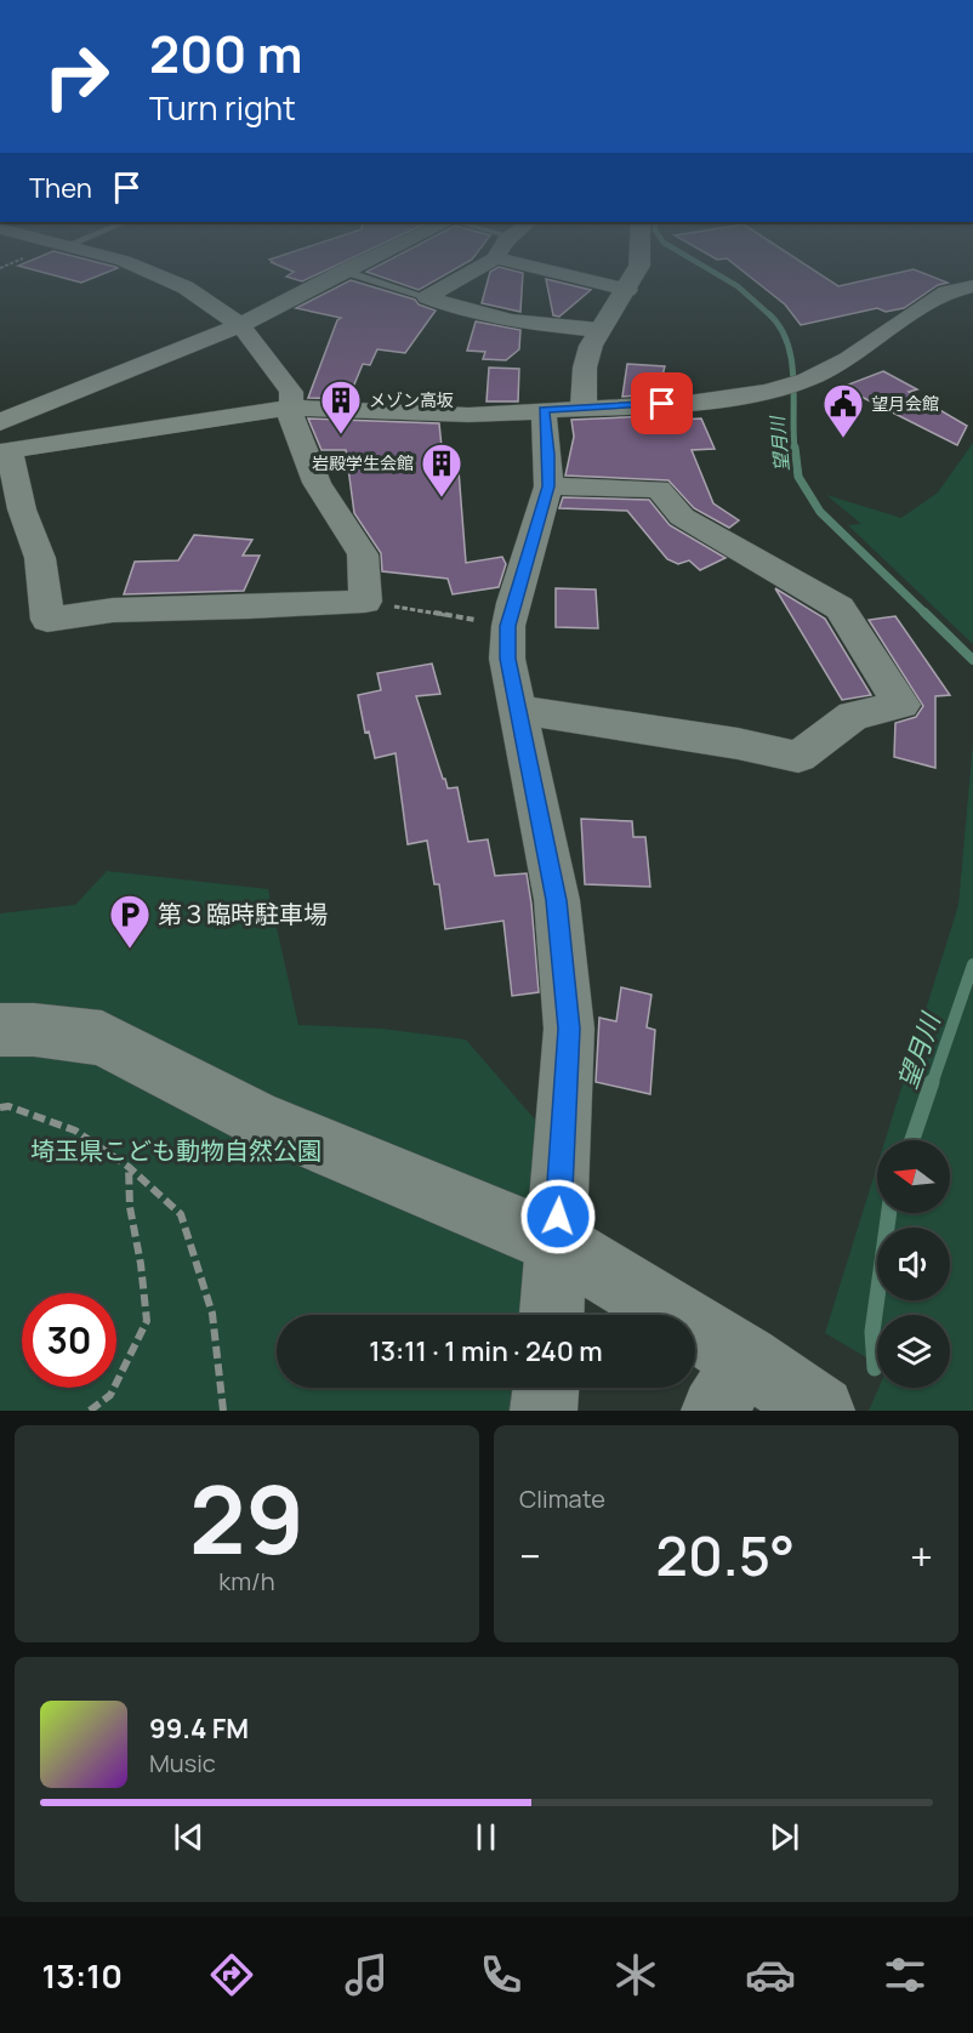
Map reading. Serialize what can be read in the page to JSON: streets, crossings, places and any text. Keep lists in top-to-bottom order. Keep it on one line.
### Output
{"water":["望月川"],"parks":["埼玉県こども動物自然公園"],"places":{"building":["メゾン高坂","岩殿学生会館"],"public building":["望月会館"],"parking":["第３臨時駐車場"]},"north":"left","page":{"turn":["200 m","Turn right"],"then":"Then","limit":"30","trip":"13:11 · 1 min · 240 m","tile":[["29","km/h"],"Climate"],"heat":["−","20.5°","+"],"song":["99.4 FM","Music"],"tabs":"13:10"}}
